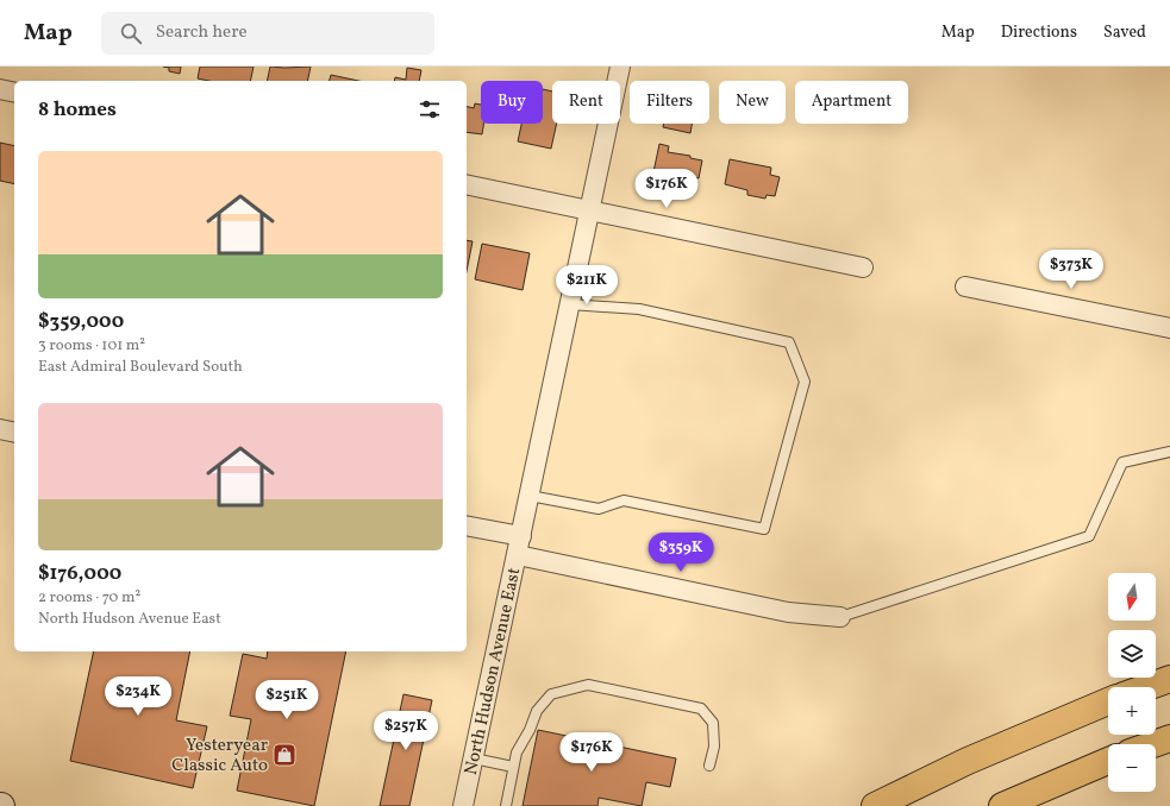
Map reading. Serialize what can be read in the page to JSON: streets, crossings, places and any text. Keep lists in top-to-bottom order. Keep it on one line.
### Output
{"streets":{"street":["North Hudson Avenue East"]},"places":{"shop":["Yesteryear Classic Auto"]},"north":"bottom","page":{"header":"Map","search":"Search here","nav":["Map","Directions","Saved"],"chip":["Buy","Rent","Filters","New","Apartment"],"heading":"8 homes","list":[{"name":"$359,000","note":"3 rooms · 101 m² · East Admiral Boulevard South"},{"name":"$176,000","note":"2 rooms · 70 m² · North Hudson Avenue East"}],"price":["$176K","$373K","$211K","$359K","$234K","$251K","$257K","$176K"],"map_buttons":["+","−"]}}
